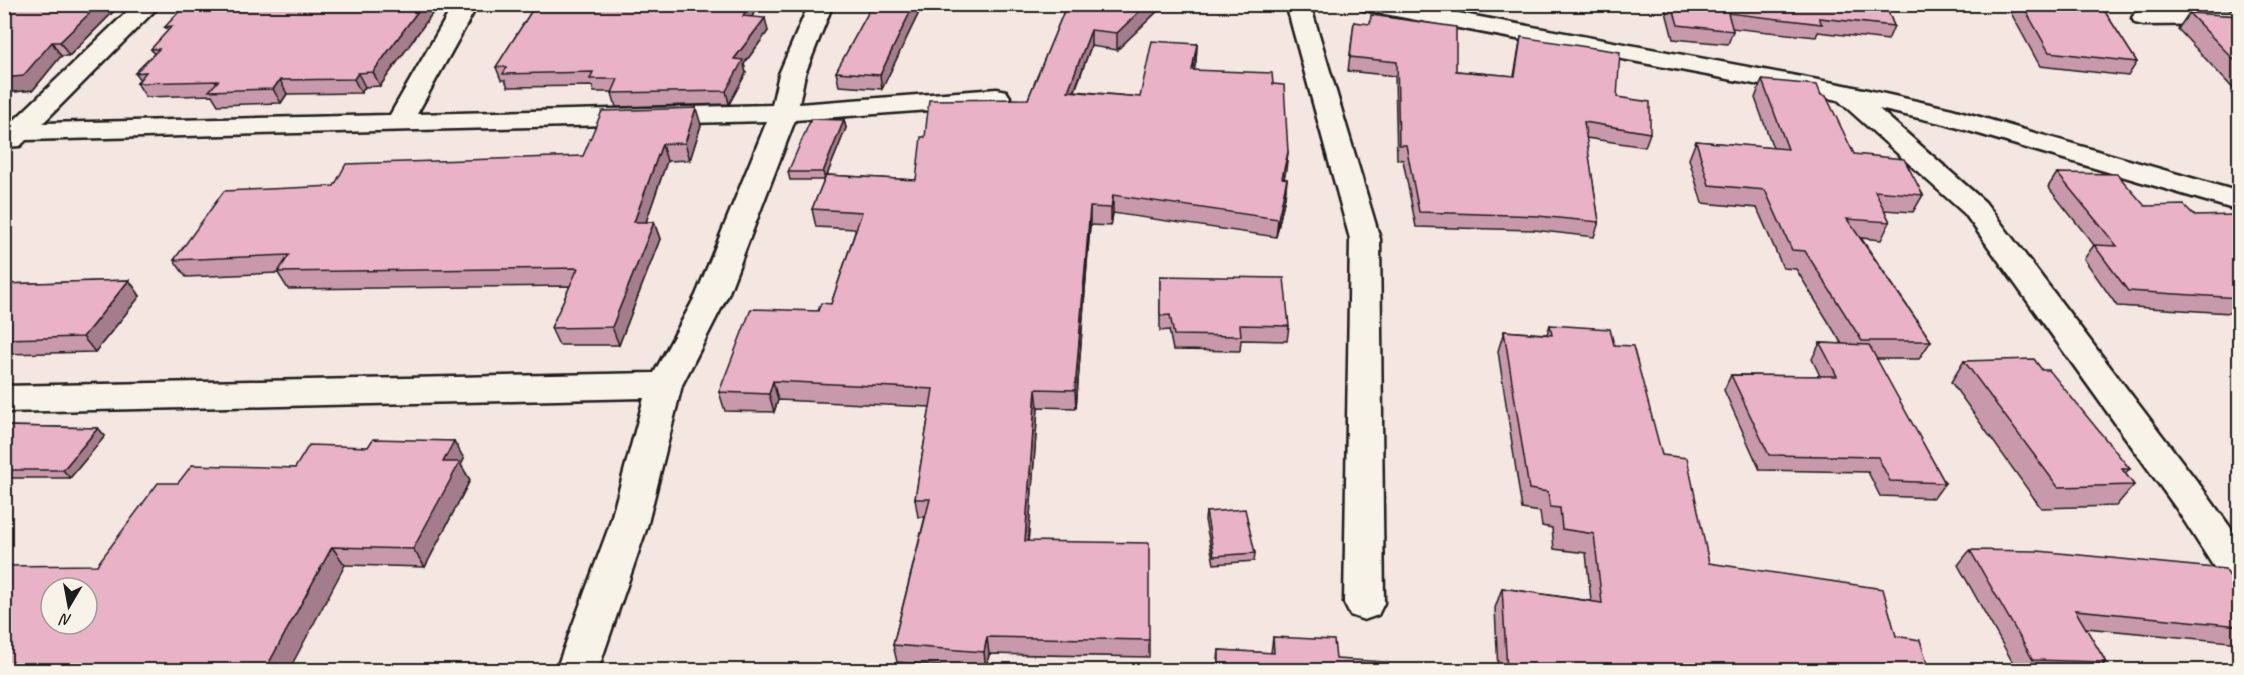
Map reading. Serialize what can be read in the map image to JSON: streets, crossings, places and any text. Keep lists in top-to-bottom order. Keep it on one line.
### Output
{"north":"bottom"}
